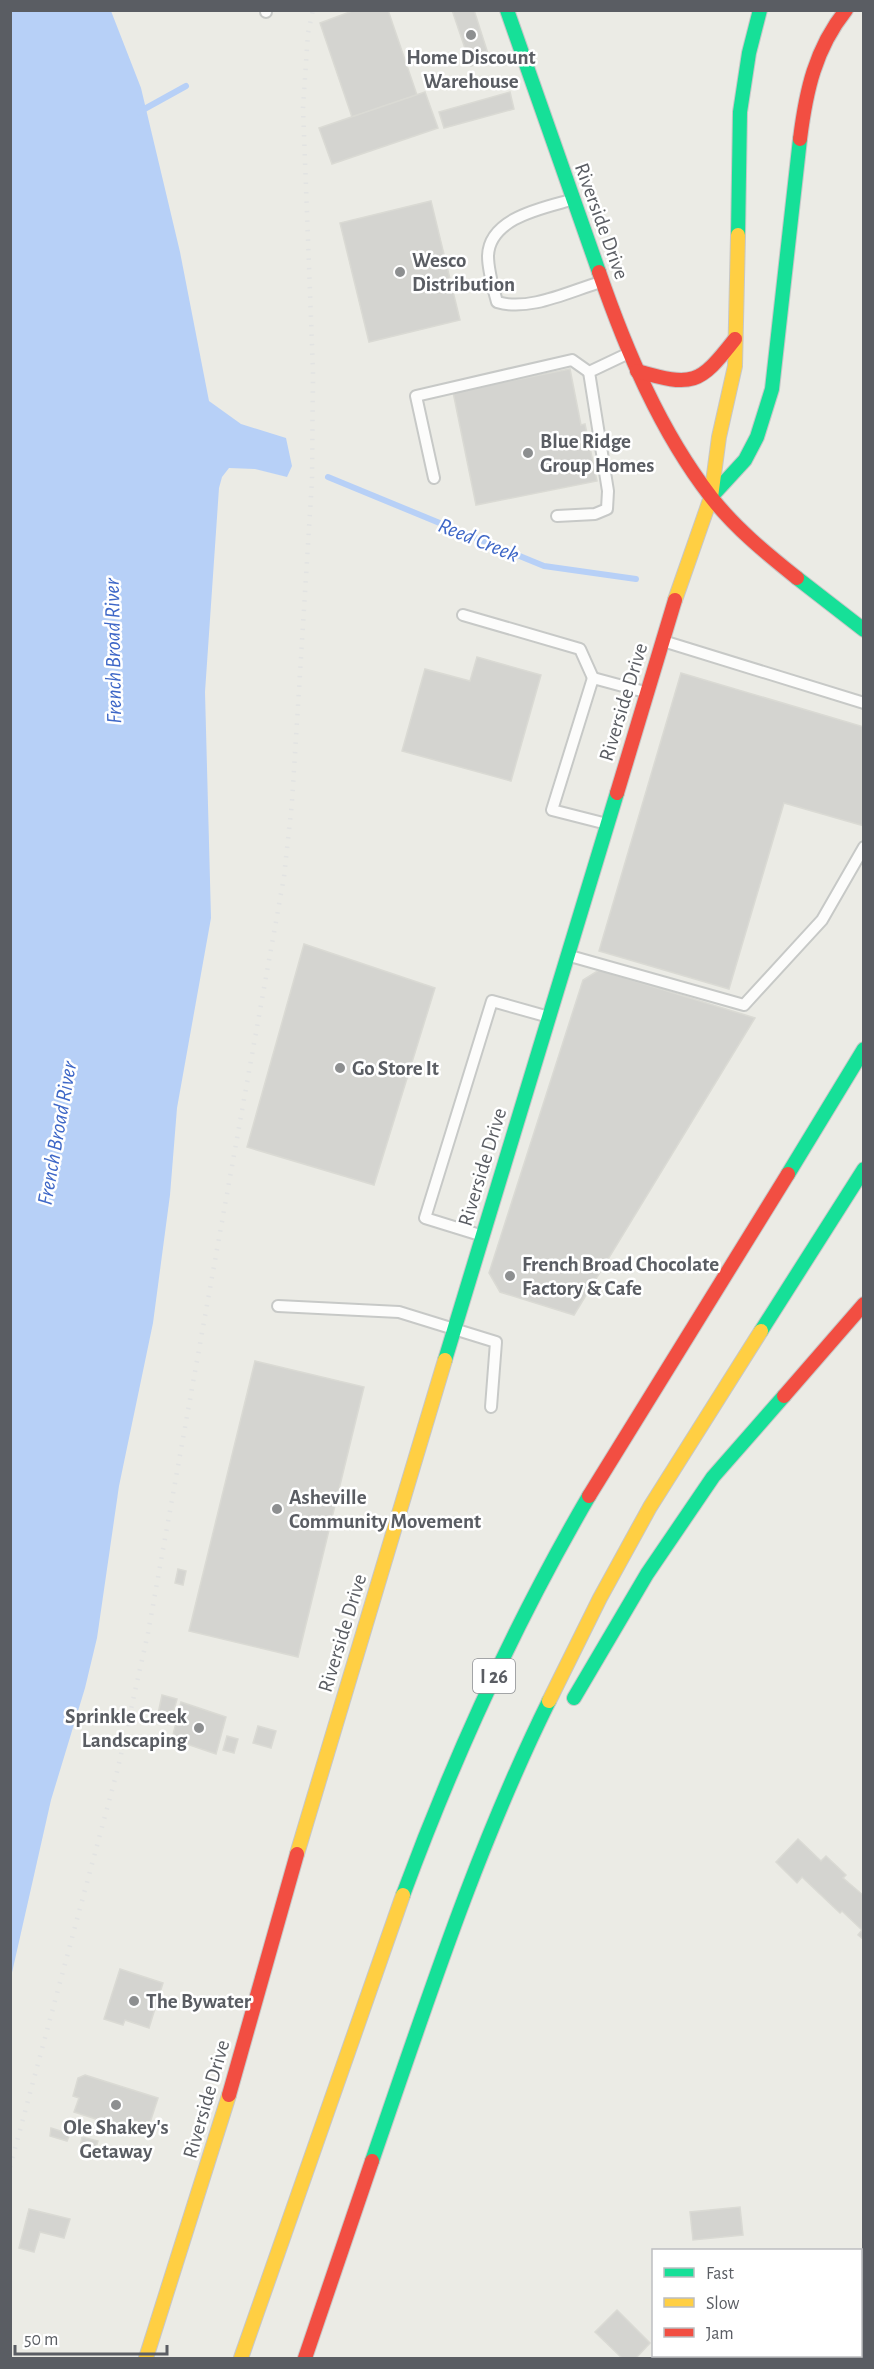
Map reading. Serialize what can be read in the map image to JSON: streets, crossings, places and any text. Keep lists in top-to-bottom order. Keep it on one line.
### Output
{"streets":{"main road":["Riverside Drive","I 26"]},"water":["Reed Creek","French Broad River"],"places":["Home Discount Warehouse","Wesco Distribution","Blue Ridge Group Homes","Go Store It","French Broad Chocolate Factory & Cafe","Asheville Community Movement","Sprinkle Creek Landscaping","The Bywater","Ole Shakey's Getaway"],"legend":["Fast","Slow","Jam"],"scale_bar":"50 m"}
